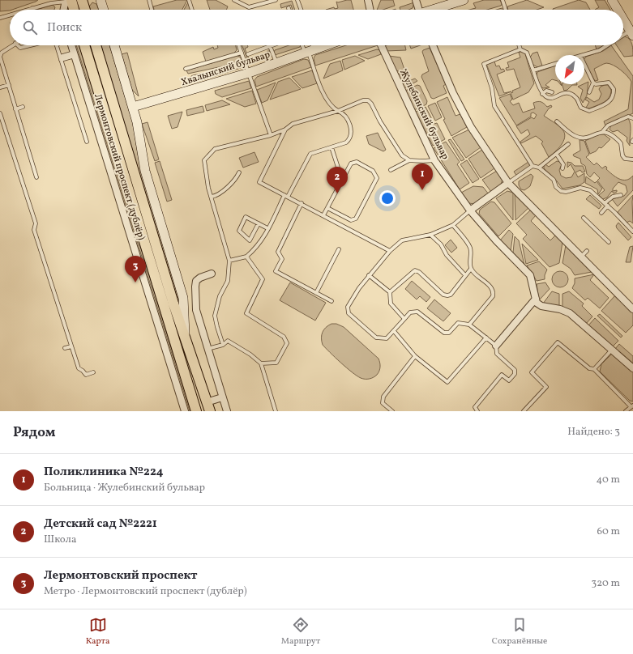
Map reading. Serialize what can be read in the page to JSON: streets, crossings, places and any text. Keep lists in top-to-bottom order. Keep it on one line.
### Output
{"streets":{"street":["Хвалынский бульвар","Жулебинский бульвар","Лермонтовский проспект (дублёр)"]},"north":"bottom left","page":{"search":"Поиск","pins":["1","2","3"],"heading":["Рядом","Найдено: 3"],"list":[{"mark":"1","name":"Поликлиника №224","note":"Больница · Жулебинский бульвар","value":"40 m"},{"mark":"2","name":"Детский сад №2221","note":"Школа","value":"60 m"},{"mark":"3","name":"Лермонтовский проспект","note":"Метро · Лермонтовский проспект (дублёр)","value":"320 m"}],"nav":["Карта","Маршрут","Сохранённые"]}}
